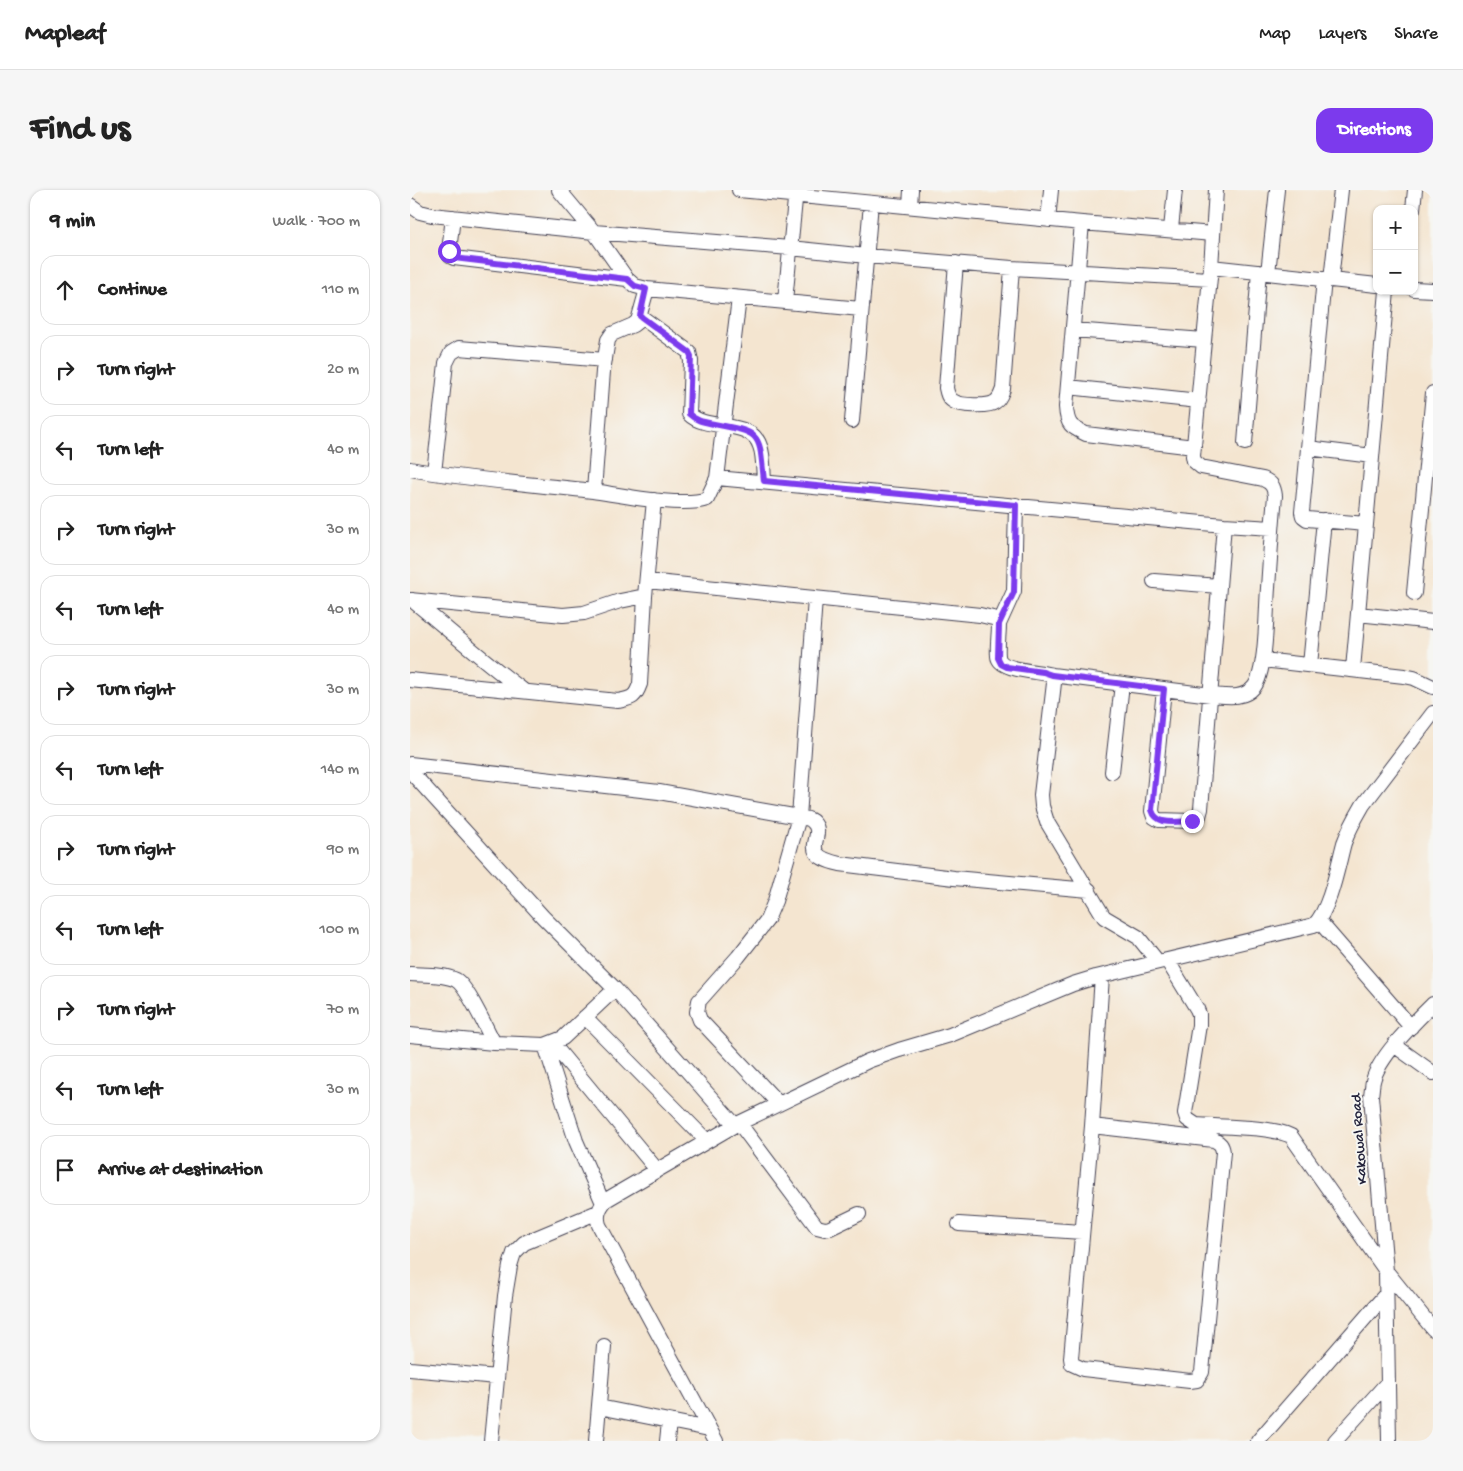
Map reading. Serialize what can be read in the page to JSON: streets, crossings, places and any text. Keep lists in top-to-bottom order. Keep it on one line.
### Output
{"streets":{"street":["Kakowal Road"]},"page":{"header":"Mapleaf","nav":["Map","Layers","Share"],"buttons":"Directions","title":"Find us","heading":["9 min","Walk · 700 m"],"map_buttons":["+","−"],"list":[["Continue","110 m"],["Turn right","20 m"],["Turn left","40 m"],["Turn right","30 m"],["Turn left","40 m"],["Turn right","30 m"],["Turn left","140 m"],["Turn right","90 m"],["Turn left","100 m"],["Turn right","70 m"],["Turn left","30 m"],"Arrive at destination"]}}
